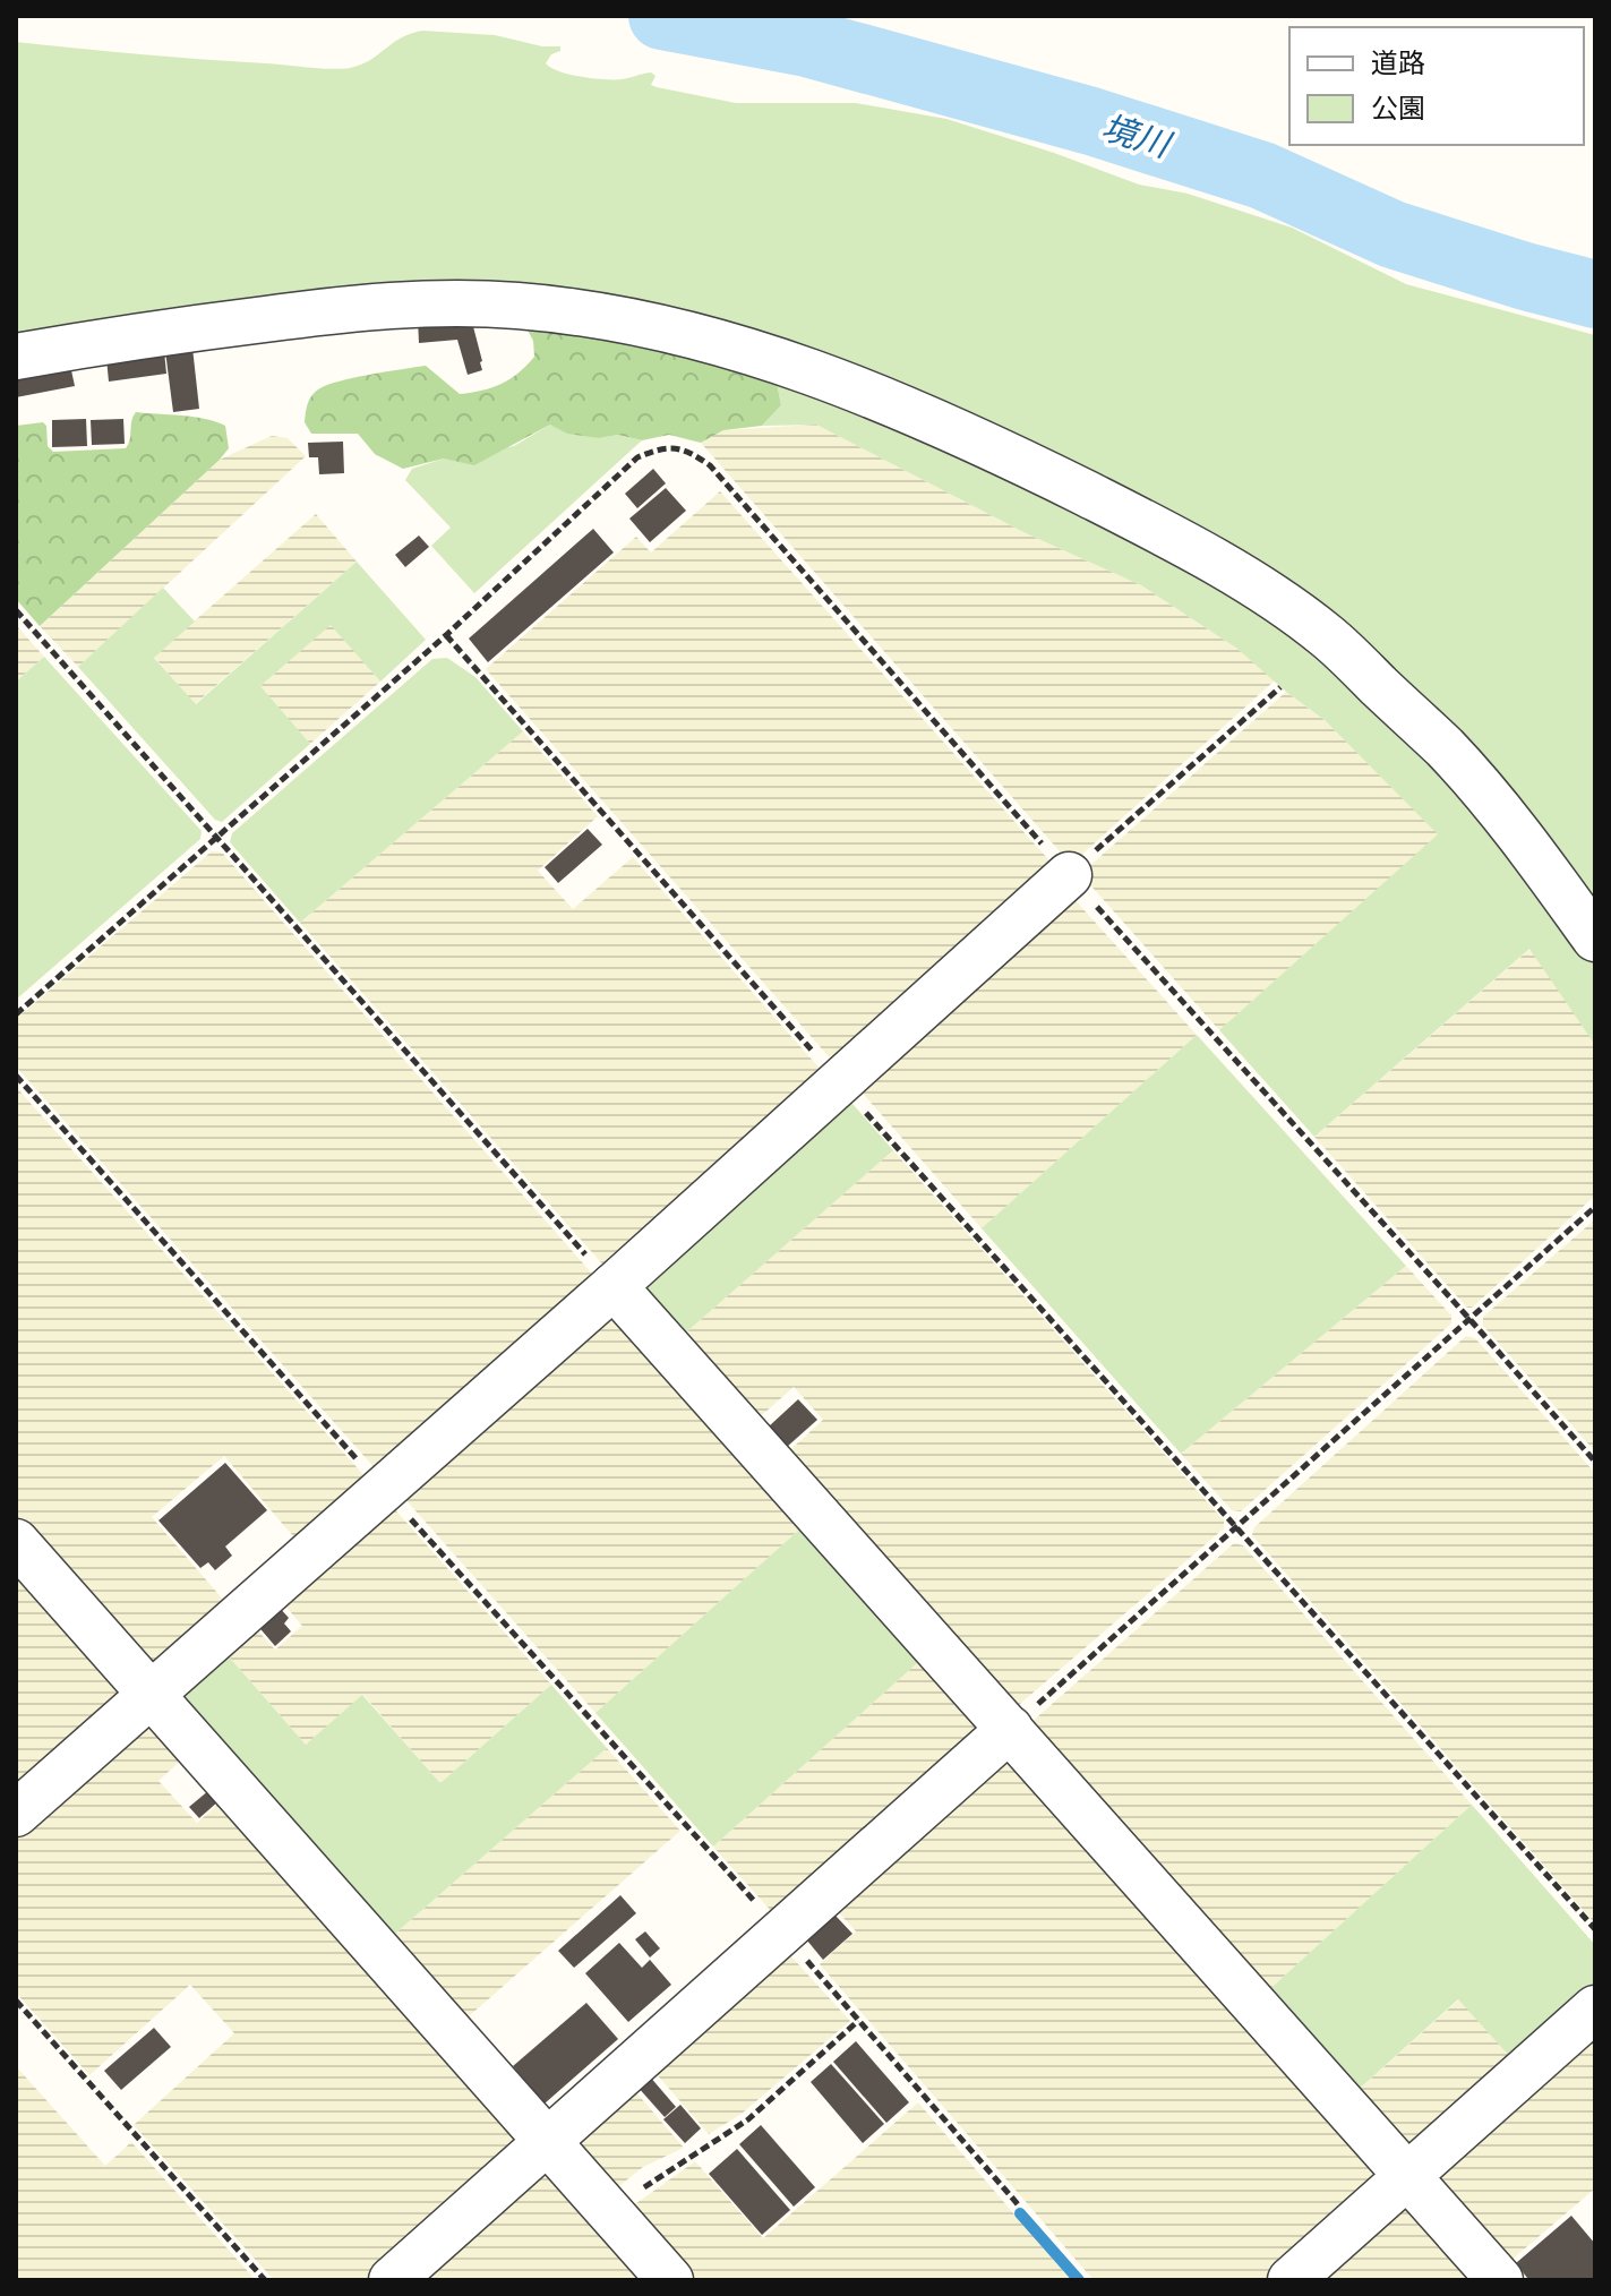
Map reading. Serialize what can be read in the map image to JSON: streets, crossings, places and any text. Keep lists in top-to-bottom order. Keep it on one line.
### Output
{"water":["境川"],"legend":["道路","公園"]}
